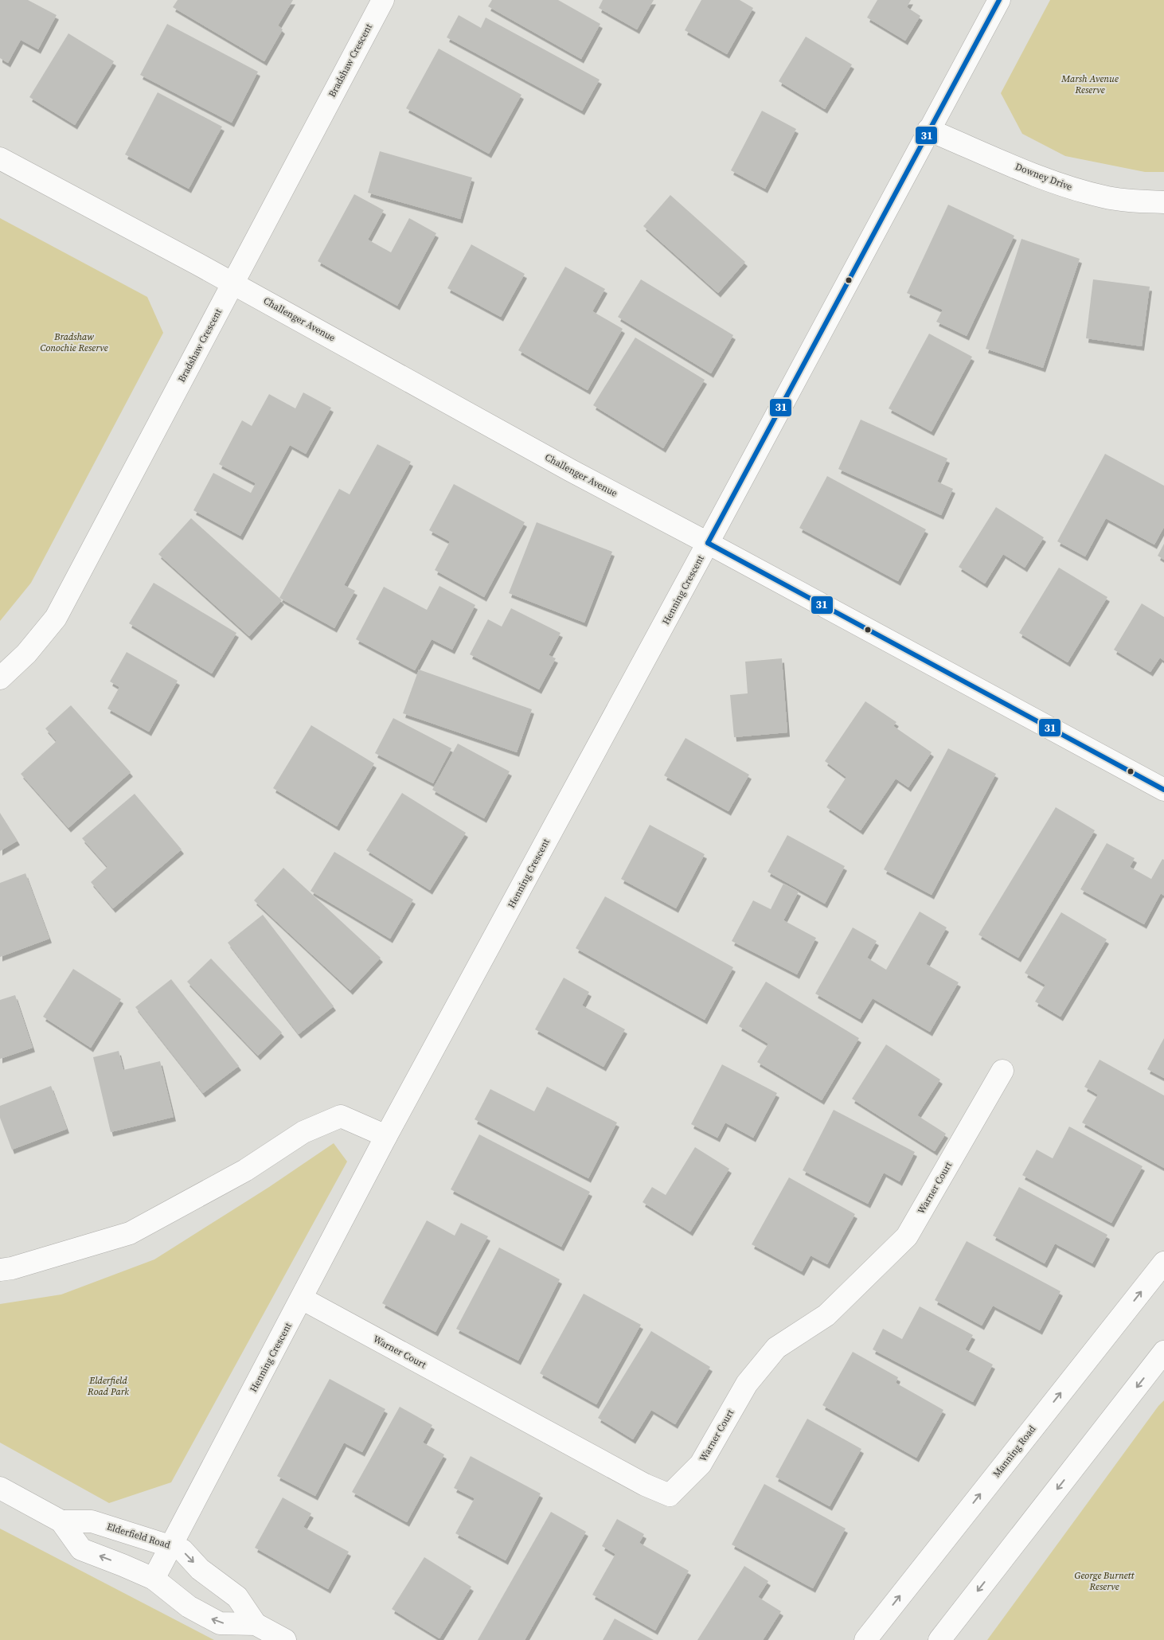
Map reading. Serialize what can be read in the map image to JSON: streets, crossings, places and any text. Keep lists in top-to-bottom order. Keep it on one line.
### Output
{"streets":{"street":["Bradshaw Crescent","Downey Drive","Challenger Avenue","Henning Crescent","Warner Court","Manning Road","Elderfield Road"]},"crossings":[["Bradshaw Crescent","Challenger Avenue"],["Downey Drive","Henning Crescent"],["Challenger Avenue","Henning Crescent"],["Henning Crescent","Warner Court"],["Henning Crescent","Elderfield Road"]],"parks":["Marsh Avenue Reserve","Bradshaw Conochie Reserve","Elderfield Road Park","George Burnett Reserve"],"lines":["transit line 31"]}
